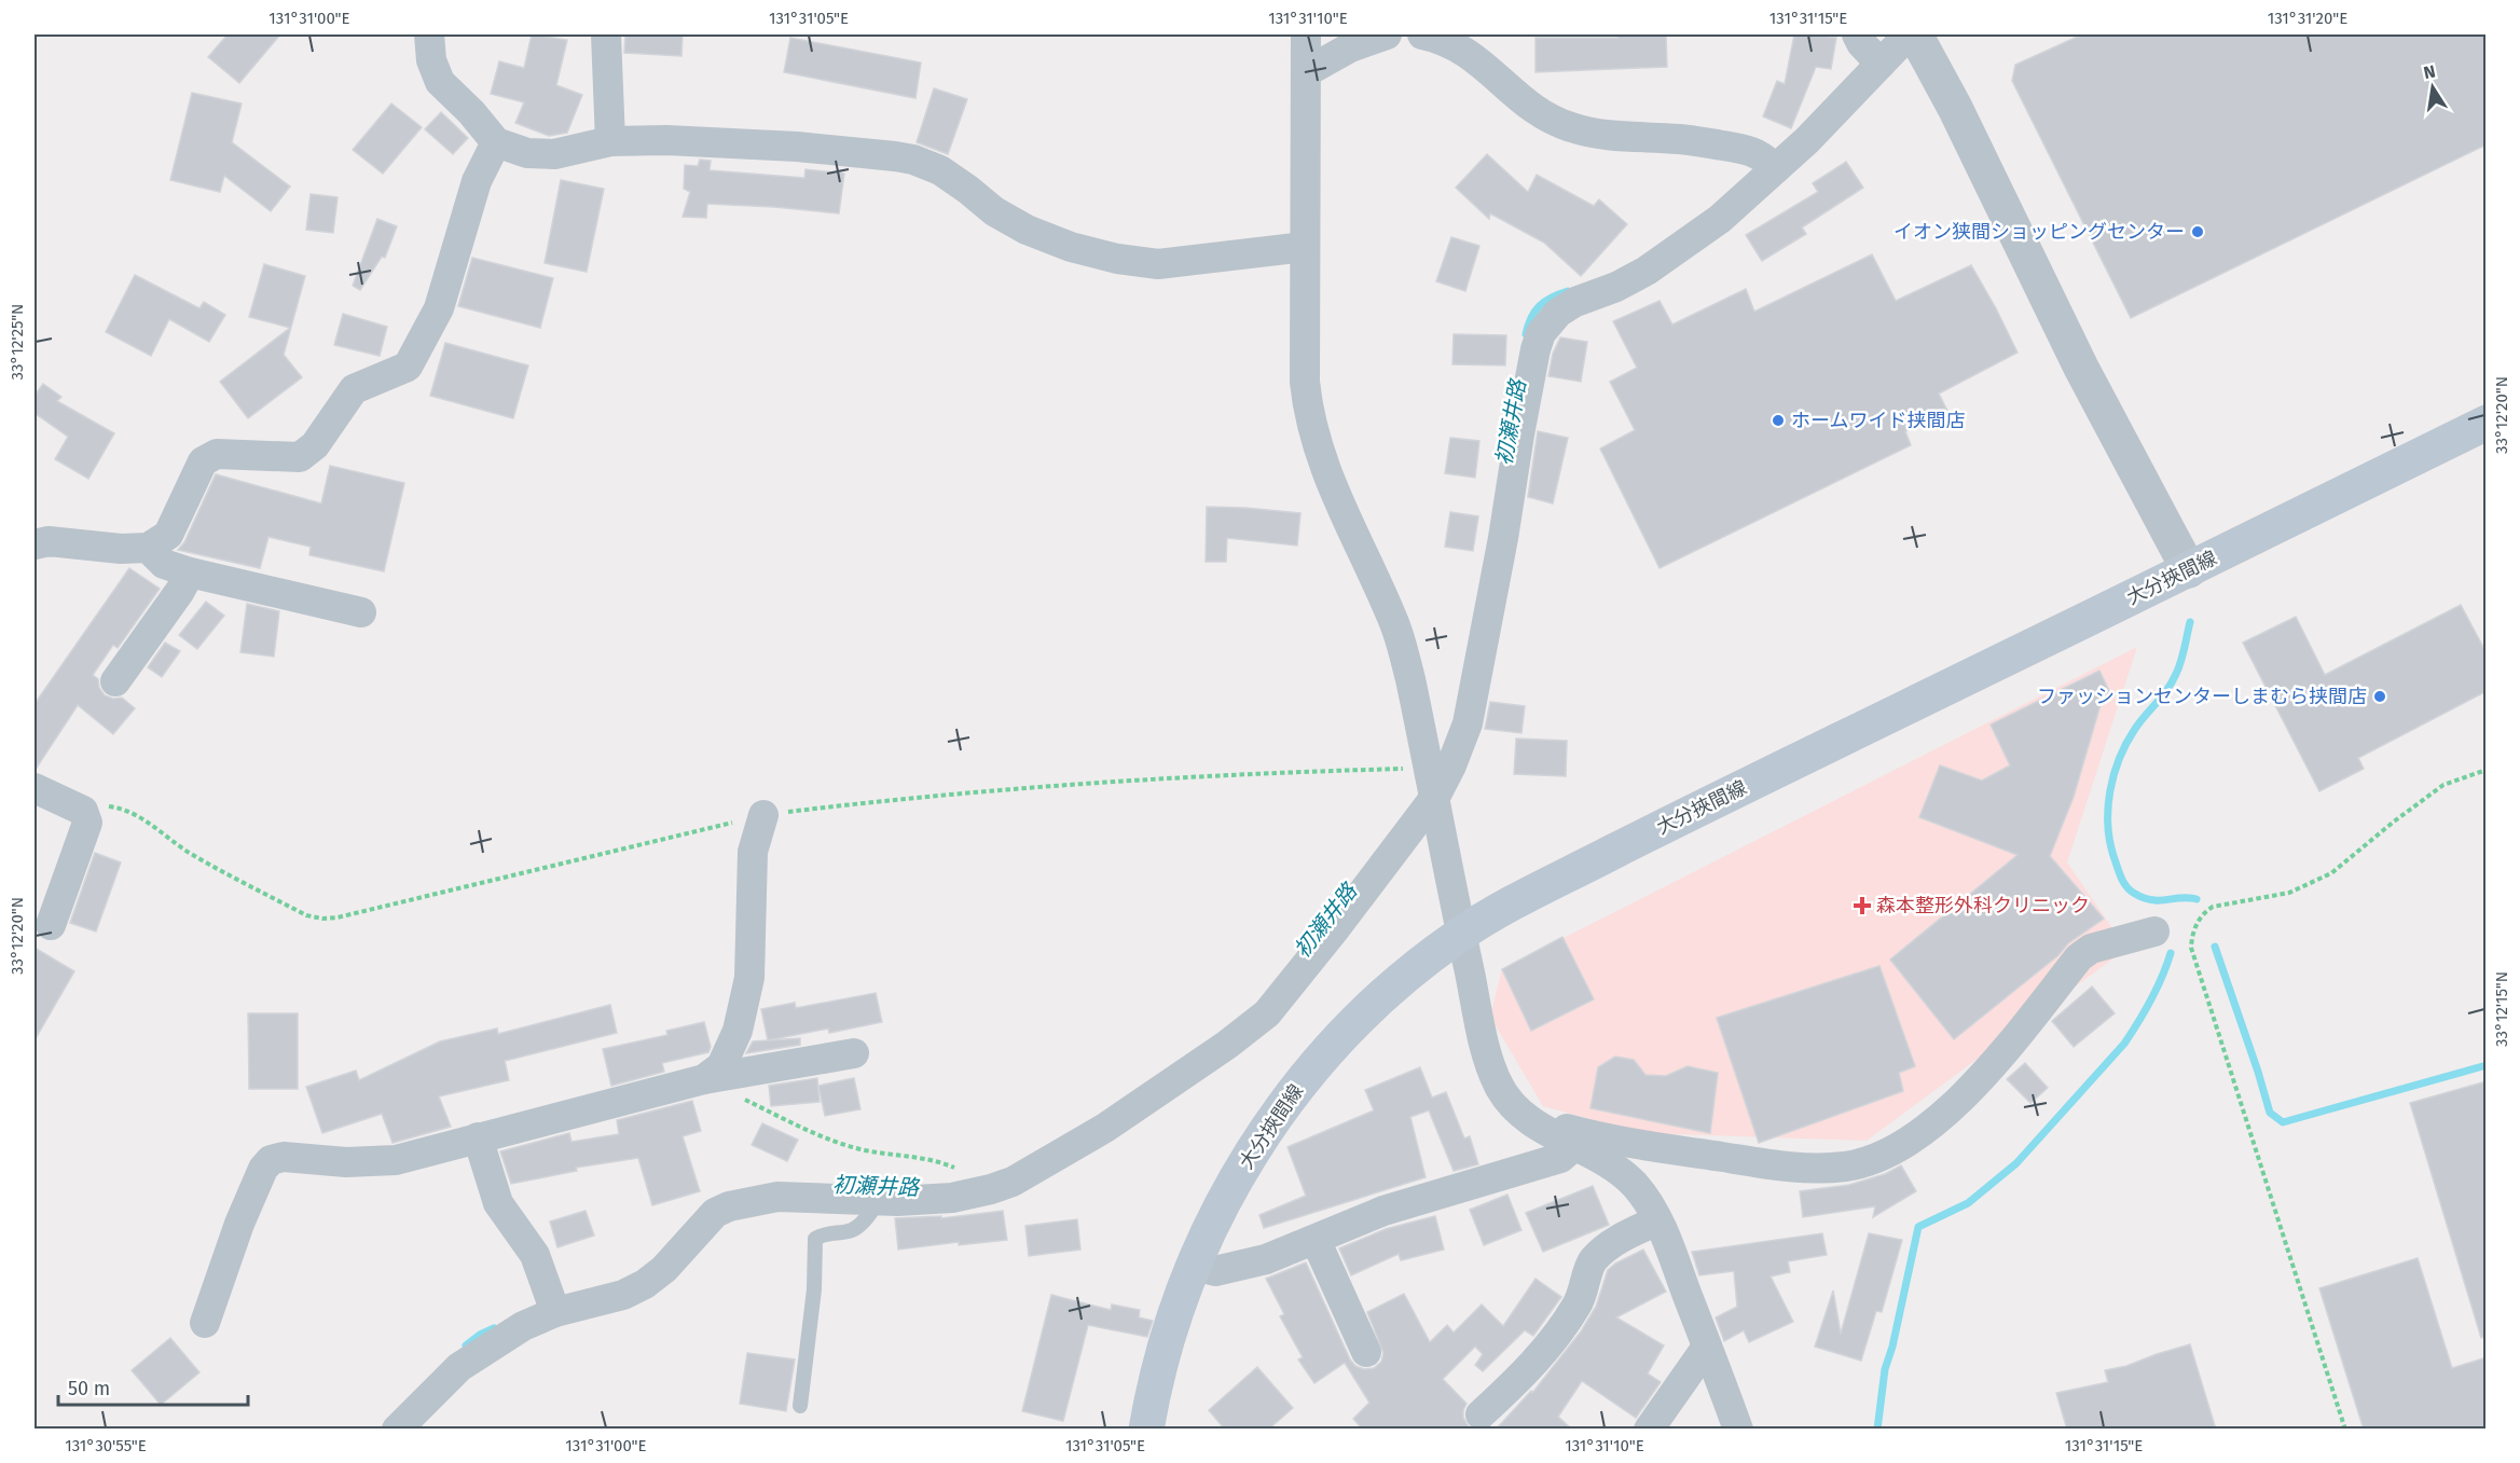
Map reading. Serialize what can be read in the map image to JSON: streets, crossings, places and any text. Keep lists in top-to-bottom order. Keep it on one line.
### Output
{"streets":{"main road":["大分挾間線"]},"water":["初瀬井路"],"places":{"other":["イオン狭間ショッピングセンター","ホームワイド挟間店","ファッションセンターしまむら挟間店"],"health":["森本整形外科クリニック"]},"scale_bar":"50 m","north":"top","coordinates":["131°31'00\"E","131°31'05\"E","131°31'10\"E","131°31'15\"E","131°31'20\"E","33°12'25\"N","33°12'20\"N","33°12'15\"N","131°30'55\"E"]}
